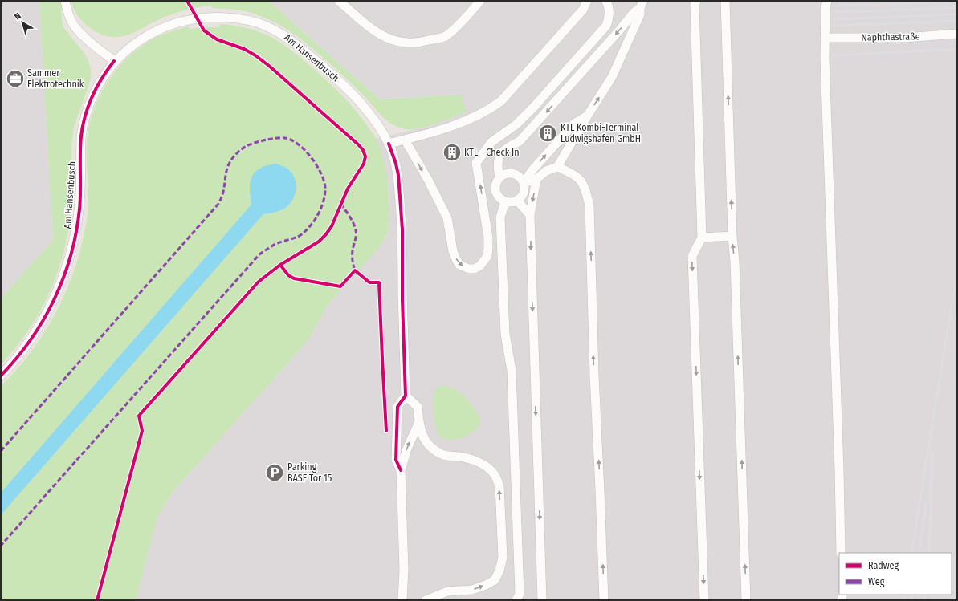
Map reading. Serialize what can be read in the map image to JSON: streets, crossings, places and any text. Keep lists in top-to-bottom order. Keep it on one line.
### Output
{"streets":{"street":["Naphthastraße","Am Hansenbusch"]},"places":{"office":["Sammer Elektrotechnik"],"building":["KTL Kombi-Terminal Ludwigshafen GmbH","KTL - Check In"],"parking":["Parking BASF Tor 15"]},"legend":["Radweg","Weg"],"north":"top left"}
